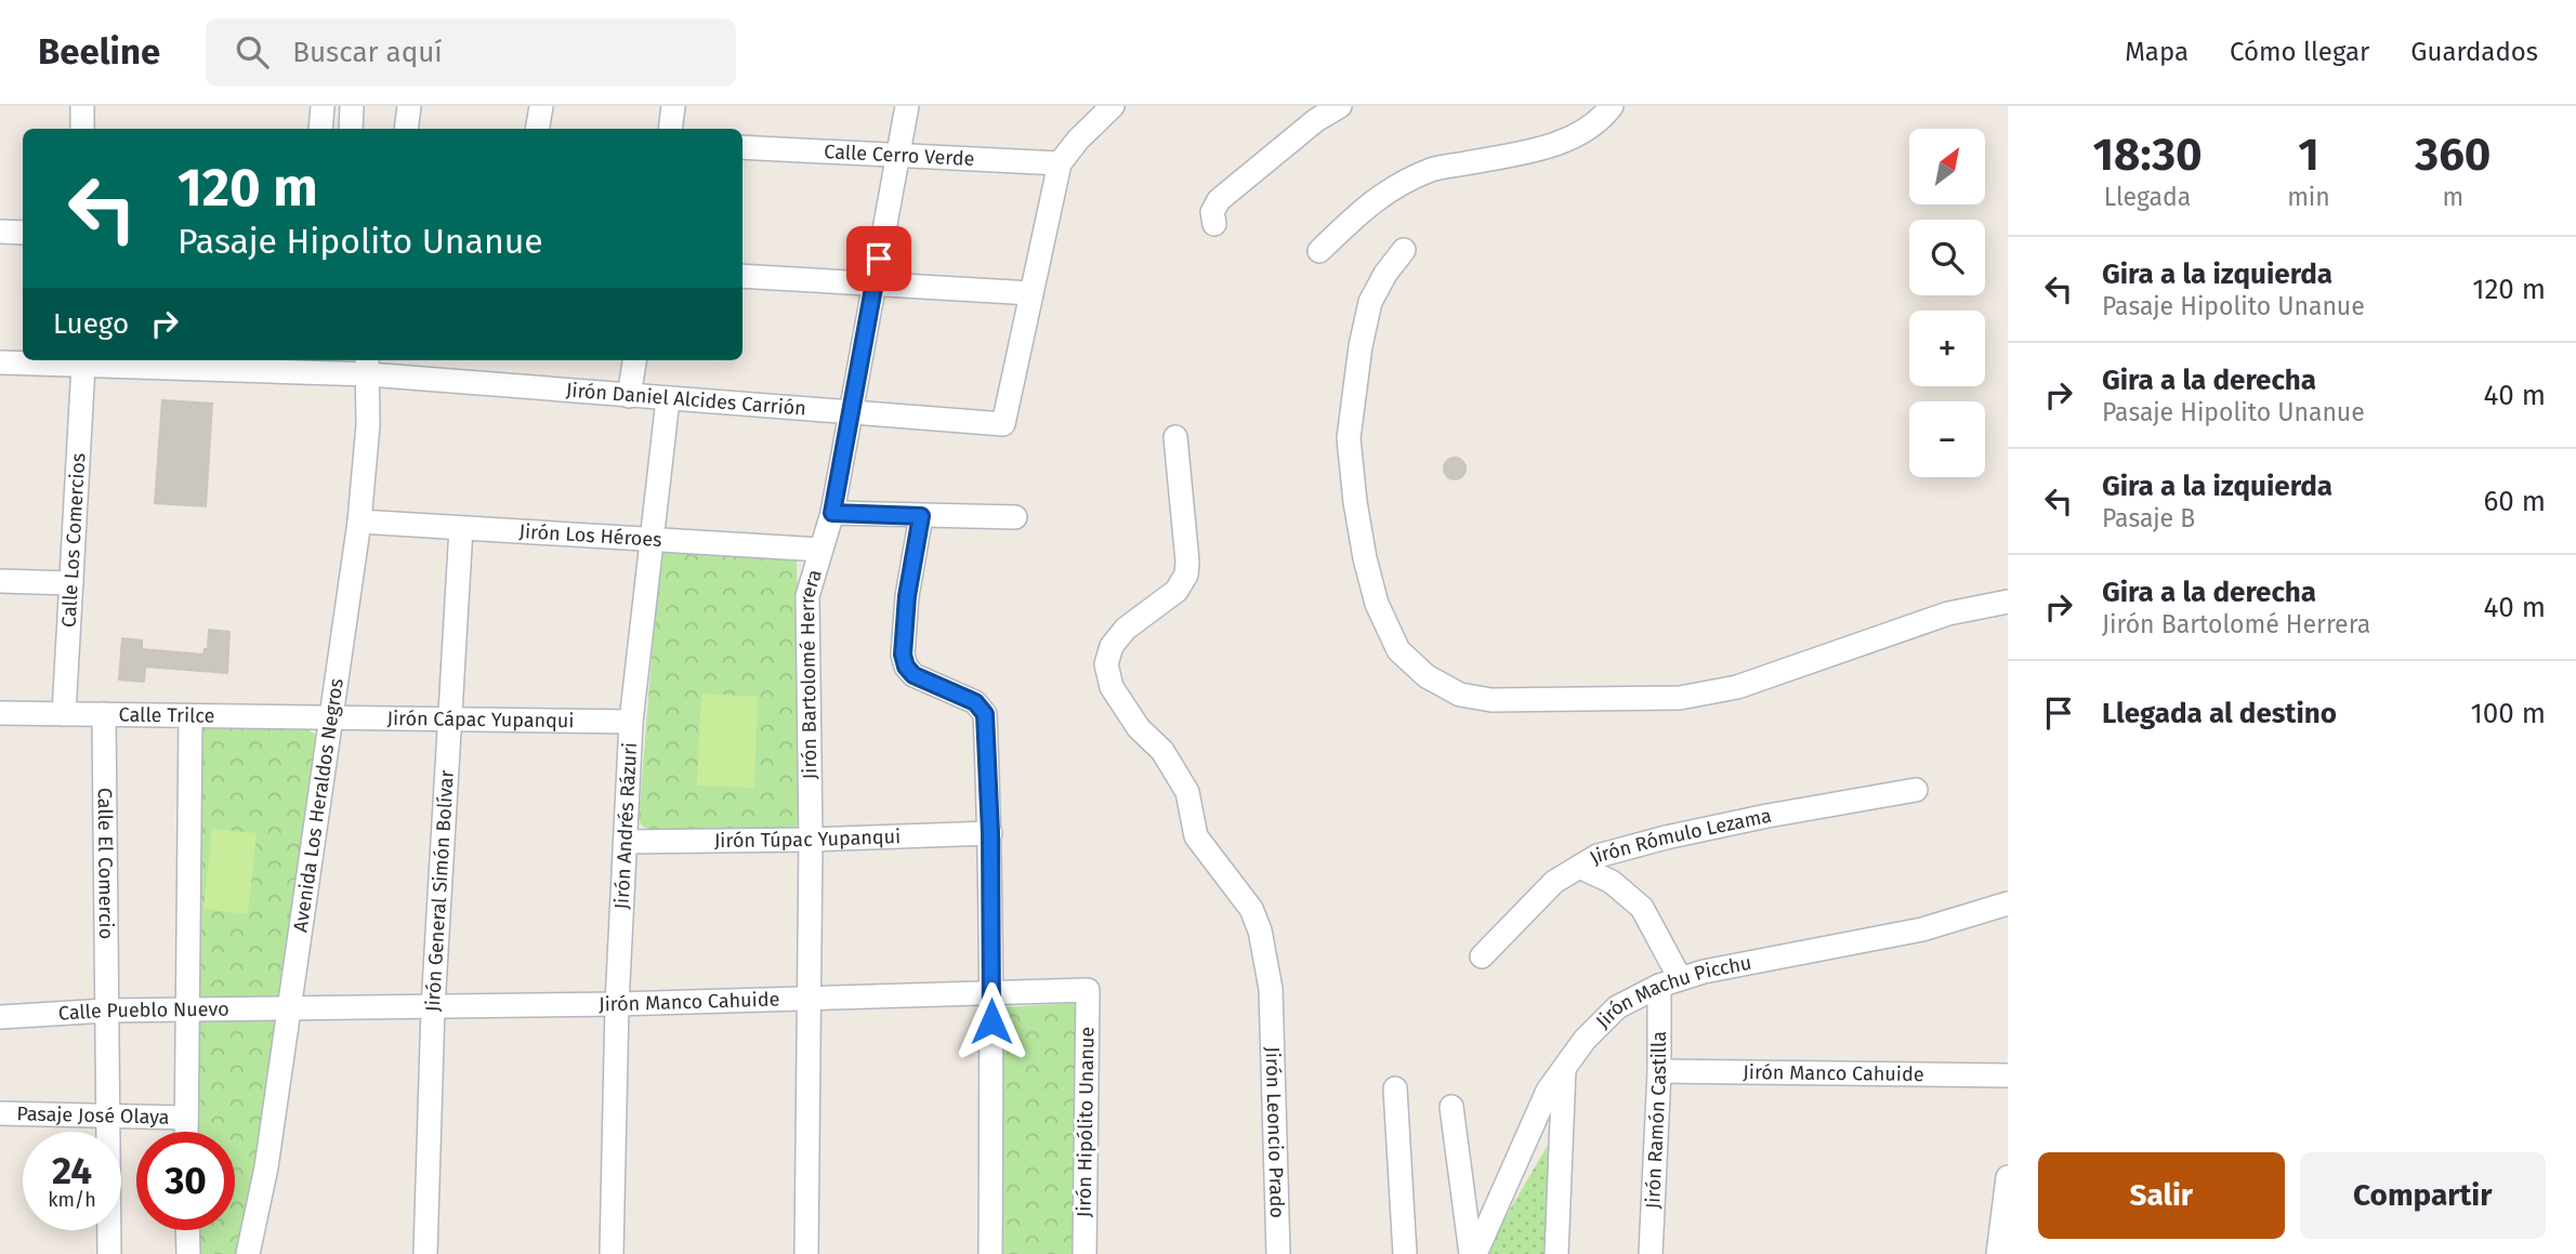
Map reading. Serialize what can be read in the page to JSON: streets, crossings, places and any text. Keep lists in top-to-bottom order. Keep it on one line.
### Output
{"streets":{"street":["Calle Cerro Verde","Jirón Daniel Alcides Carrión","Jirón Los Héroes","Calle Los Comercios","Jirón Bartolomé Herrera","Calle Trilce","Jirón Cápac Yupanqui","Avenida Los Heraldos Negros","Jirón Andrés Rázuri","Jirón Túpac Yupanqui","Jirón Rómulo Lezama","Calle El Comercio","Jirón General Simón Bolívar","Jirón Machu Picchu","Jirón Manco Cahuide","Calle Pueblo Nuevo","Pasaje José Olaya","Jirón Ramón Castilla","Jirón Hipólito Unanue","Jirón Leoncio Prado"]},"crossings":[["Calle Cerro Verde","Jirón Bartolomé Herrera"],["Jirón Daniel Alcides Carrión","Calle Los Comercios"],["Jirón Daniel Alcides Carrión","Jirón Bartolomé Herrera"],["Jirón Daniel Alcides Carrión","Avenida Los Heraldos Negros"],["Jirón Daniel Alcides Carrión","Jirón Andrés Rázuri"],["Jirón Los Héroes","Jirón Bartolomé Herrera"],["Jirón Los Héroes","Avenida Los Heraldos Negros"],["Jirón Los Héroes","Jirón Andrés Rázuri"],["Jirón Los Héroes","Jirón General Simón Bolívar"],["Calle Los Comercios","Calle Trilce"],["Jirón Bartolomé Herrera","Jirón Túpac Yupanqui"],["Jirón Bartolomé Herrera","Jirón Manco Cahuide"],["Calle Trilce","Jirón Cápac Yupanqui"],["Calle Trilce","Avenida Los Heraldos Negros"],["Calle Trilce","Calle El Comercio"],["Jirón Cápac Yupanqui","Avenida Los Heraldos Negros"],["Jirón Cápac Yupanqui","Jirón Andrés Rázuri"],["Jirón Cápac Yupanqui","Jirón General Simón Bolívar"],["Avenida Los Heraldos Negros","Jirón Manco Cahuide"],["Avenida Los Heraldos Negros","Calle Pueblo Nuevo"],["Jirón Andrés Rázuri","Jirón Túpac Yupanqui"],["Jirón Andrés Rázuri","Jirón Manco Cahuide"],["Calle El Comercio","Calle Pueblo Nuevo"],["Calle El Comercio","Pasaje José Olaya"],["Jirón General Simón Bolívar","Jirón Manco Cahuide"],["Jirón Machu Picchu","Jirón Ramón Castilla"],["Jirón Manco Cahuide","Calle Pueblo Nuevo"],["Jirón Manco Cahuide","Jirón Ramón Castilla"],["Jirón Manco Cahuide","Jirón Hipólito Unanue"]],"north":"top right","page":{"header":"Beeline","search":"Buscar aquí","nav":["Mapa","Cómo llegar","Guardados"],"eta":["18:30","Llegada","1","min","360","m"],"map_buttons":["+","−"],"turn":["120 m","Pasaje Hipolito Unanue"],"list":[{"name":"Gira a la izquierda","note":"Pasaje Hipolito Unanue","value":"120 m"},{"name":"Gira a la derecha","note":"Pasaje Hipolito Unanue","value":"40 m"},{"name":"Gira a la izquierda","note":"Pasaje B","value":"60 m"},{"name":"Gira a la derecha","note":"Jirón Bartolomé Herrera","value":"40 m"},{"name":"Llegada al destino","value":"100 m"}],"then":"Luego","speed":"24 km/h","limit":"30","buttons":["Salir","Compartir"]}}
